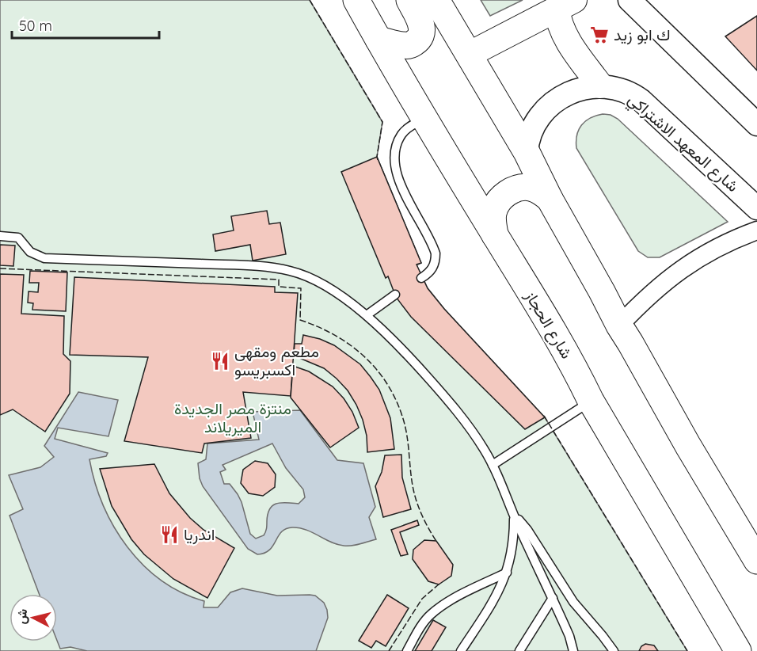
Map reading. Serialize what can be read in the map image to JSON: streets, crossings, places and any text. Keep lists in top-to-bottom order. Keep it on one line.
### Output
{"streets":{"main road":["شارع الحجاز"],"street":["شارع المعهد الاشتراكي"]},"parks":["منتزة مصر الجديدة الميريلاند"],"places":{"supermarket":["ك ابو زيد"],"restaurant":["مطعم ومقهى اكسبريسو","اندريا"]},"scale_bar":"50 m","north":"left"}
